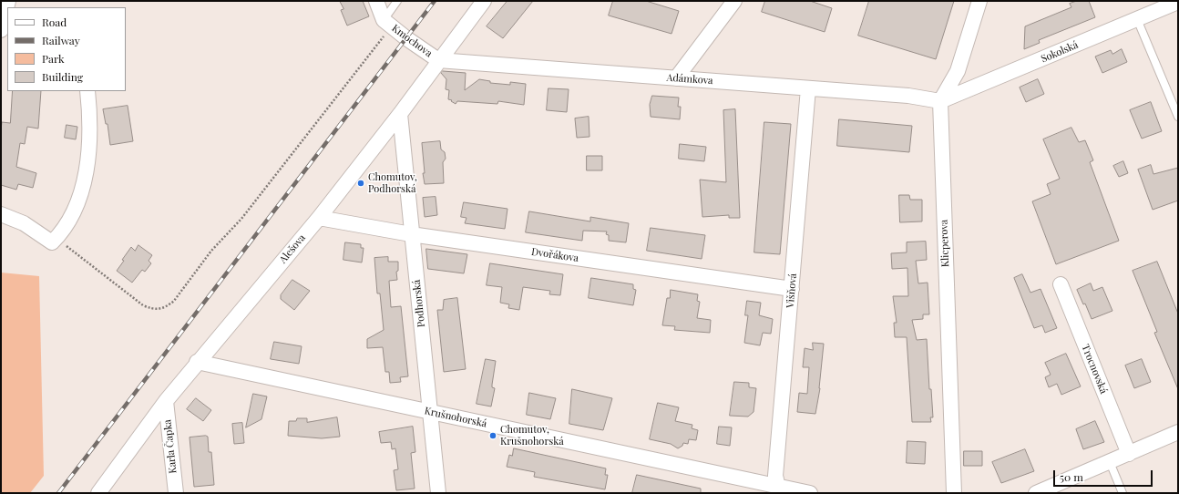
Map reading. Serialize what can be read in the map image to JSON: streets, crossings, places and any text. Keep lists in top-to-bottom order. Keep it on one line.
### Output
{"streets":{"street":["Kmochova","Sokolská","Adámkova","Klicperova","Alešova","Dvořákova","Višňová","Podhorská","Trocnovská","Krušnohorská","Karla Čapka"]},"crossings":[["Kmochova","Adámkova"],["Kmochova","Alešova"],["Sokolská","Adámkova"],["Sokolská","Klicperova"],["Adámkova","Klicperova"],["Adámkova","Alešova"],["Adámkova","Višňová"],["Alešova","Dvořákova"],["Alešova","Podhorská"],["Alešova","Krušnohorská"],["Alešova","Karla Čapka"],["Dvořákova","Višňová"],["Dvořákova","Podhorská"],["Višňová","Krušnohorská"],["Podhorská","Krušnohorská"]],"places":["Chomutov, Podhorská","Chomutov, Krušnohorská"],"legend":["Road","Railway","Park","Building"],"scale_bar":"50 m"}
